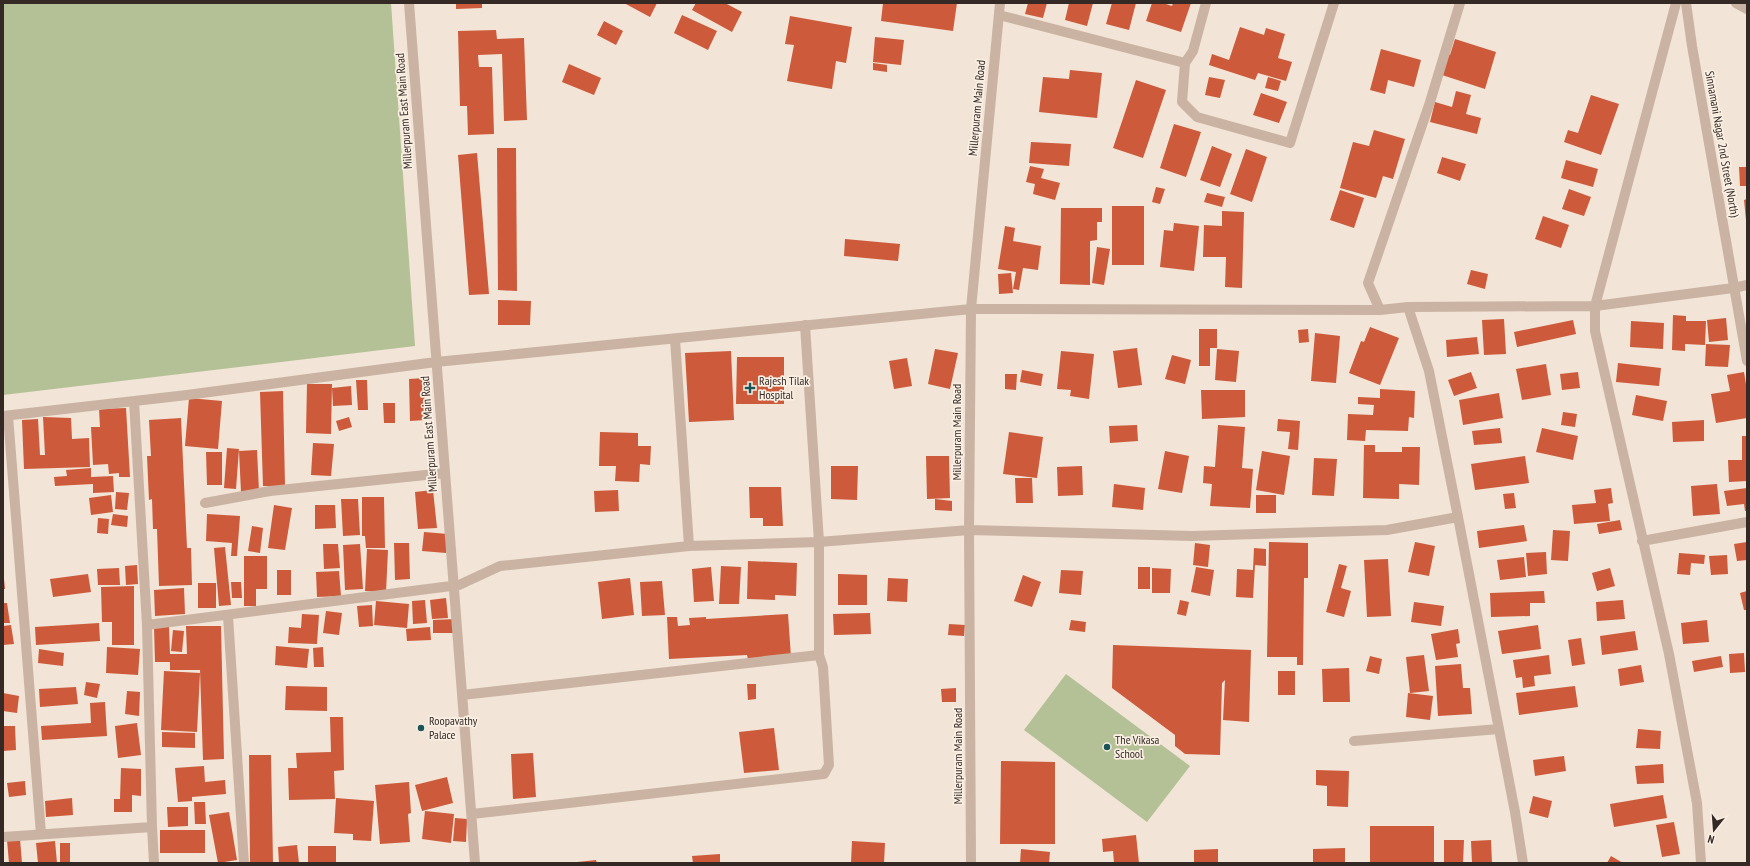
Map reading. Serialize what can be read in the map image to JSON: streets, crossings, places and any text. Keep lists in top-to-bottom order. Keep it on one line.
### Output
{"streets":{"street":["Millerpuram Main Road","Millerpuram East Main Road","Sinnamani Nagar 2nd Street (North)"]},"places":{"health":["Rajesh Tilak Hospital"],"other":["Roopavathy Palace","The Vikasa School"]},"north":"bottom"}
